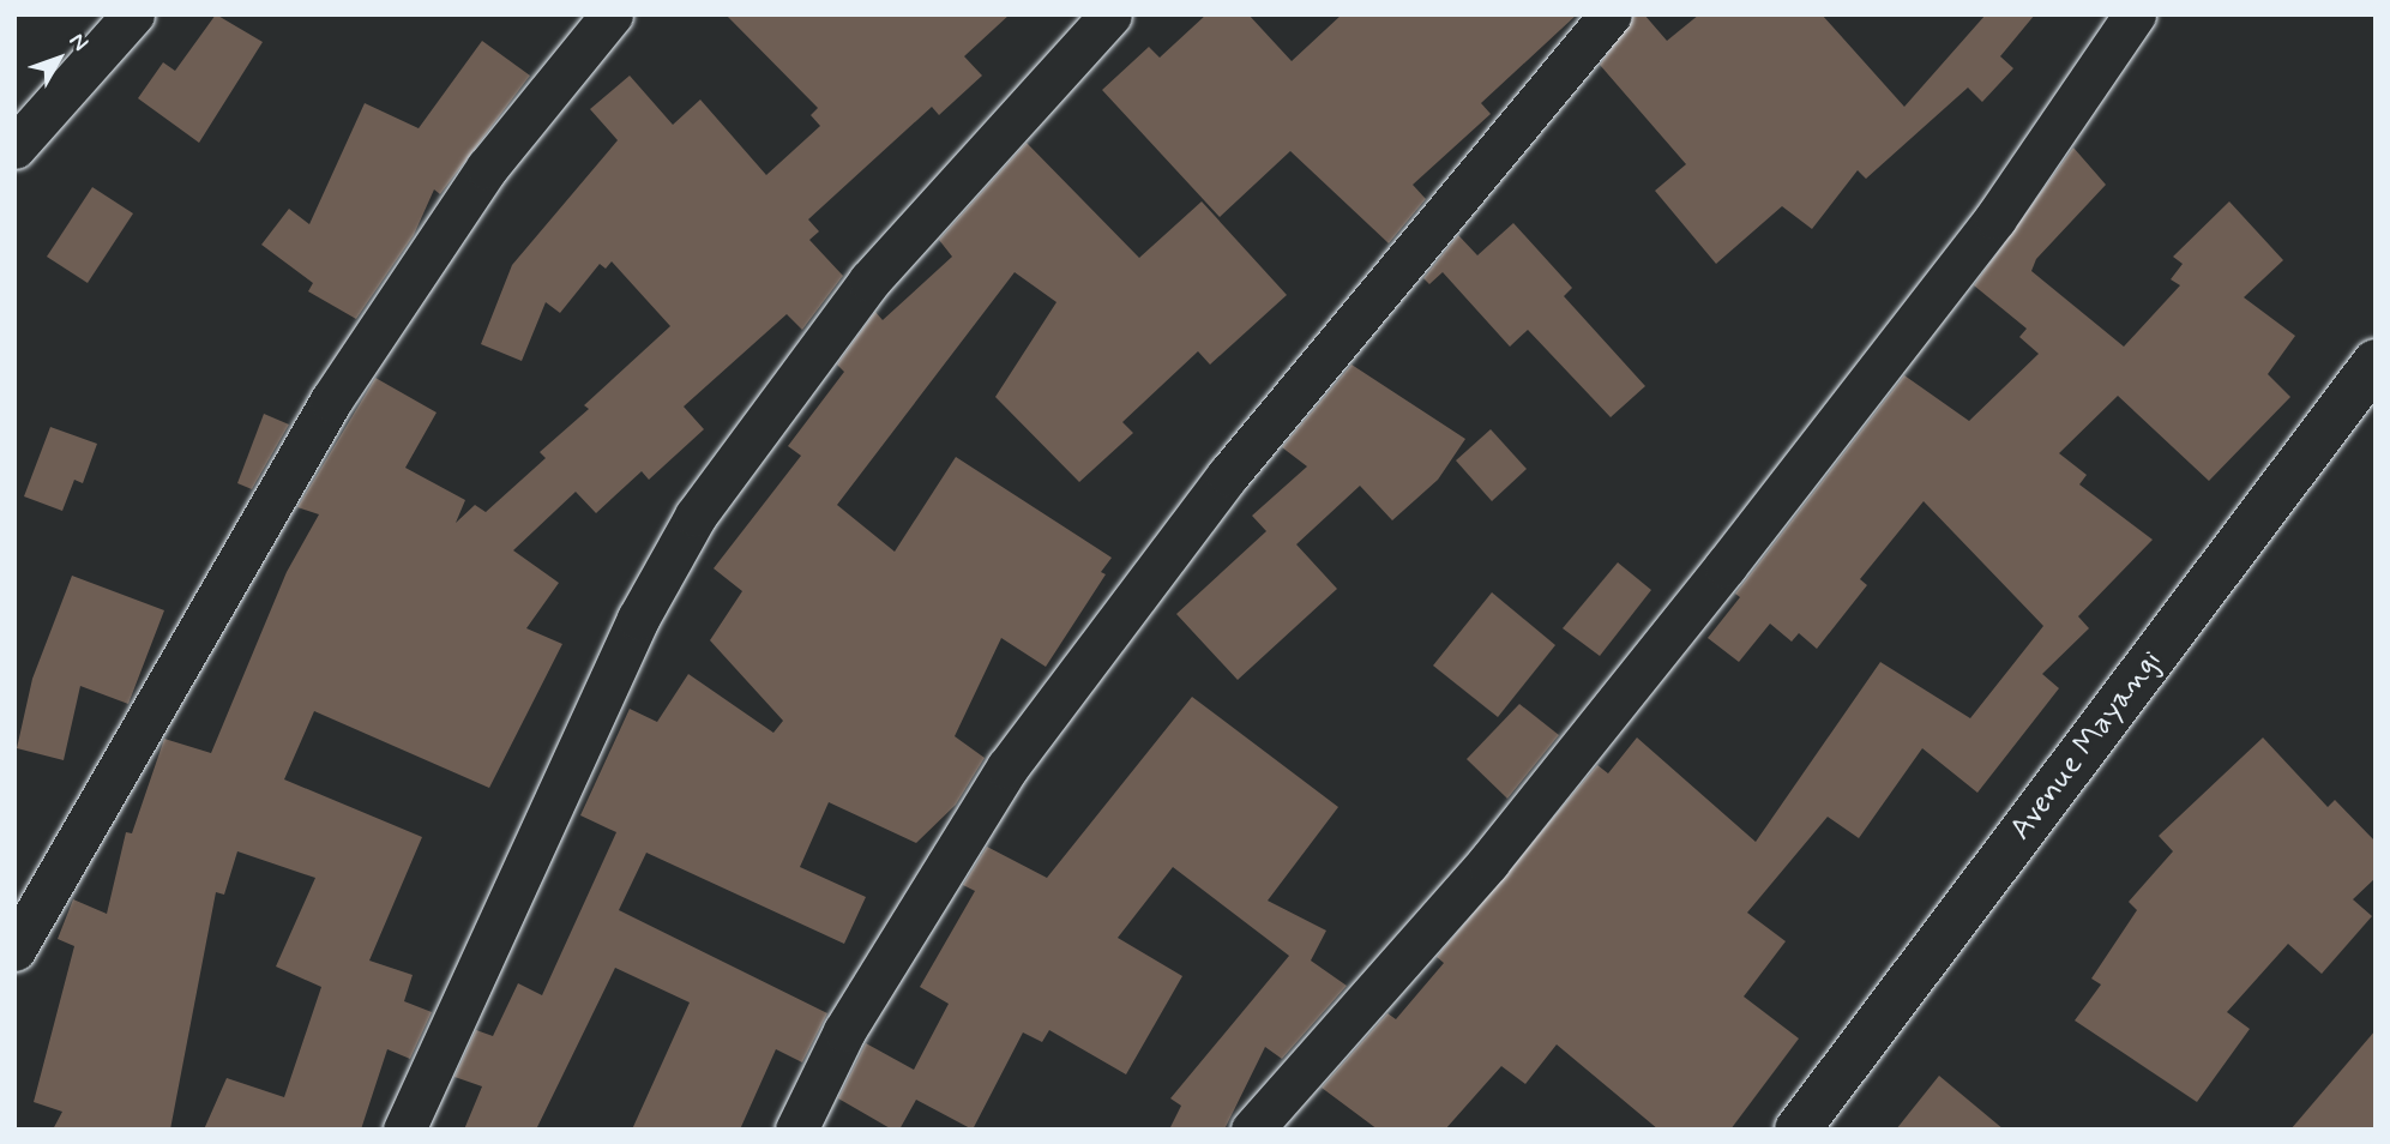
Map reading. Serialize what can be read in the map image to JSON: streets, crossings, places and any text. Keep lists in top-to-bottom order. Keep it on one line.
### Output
{"streets":{"street":["Avenue Mayangi"]},"north":"top right"}
